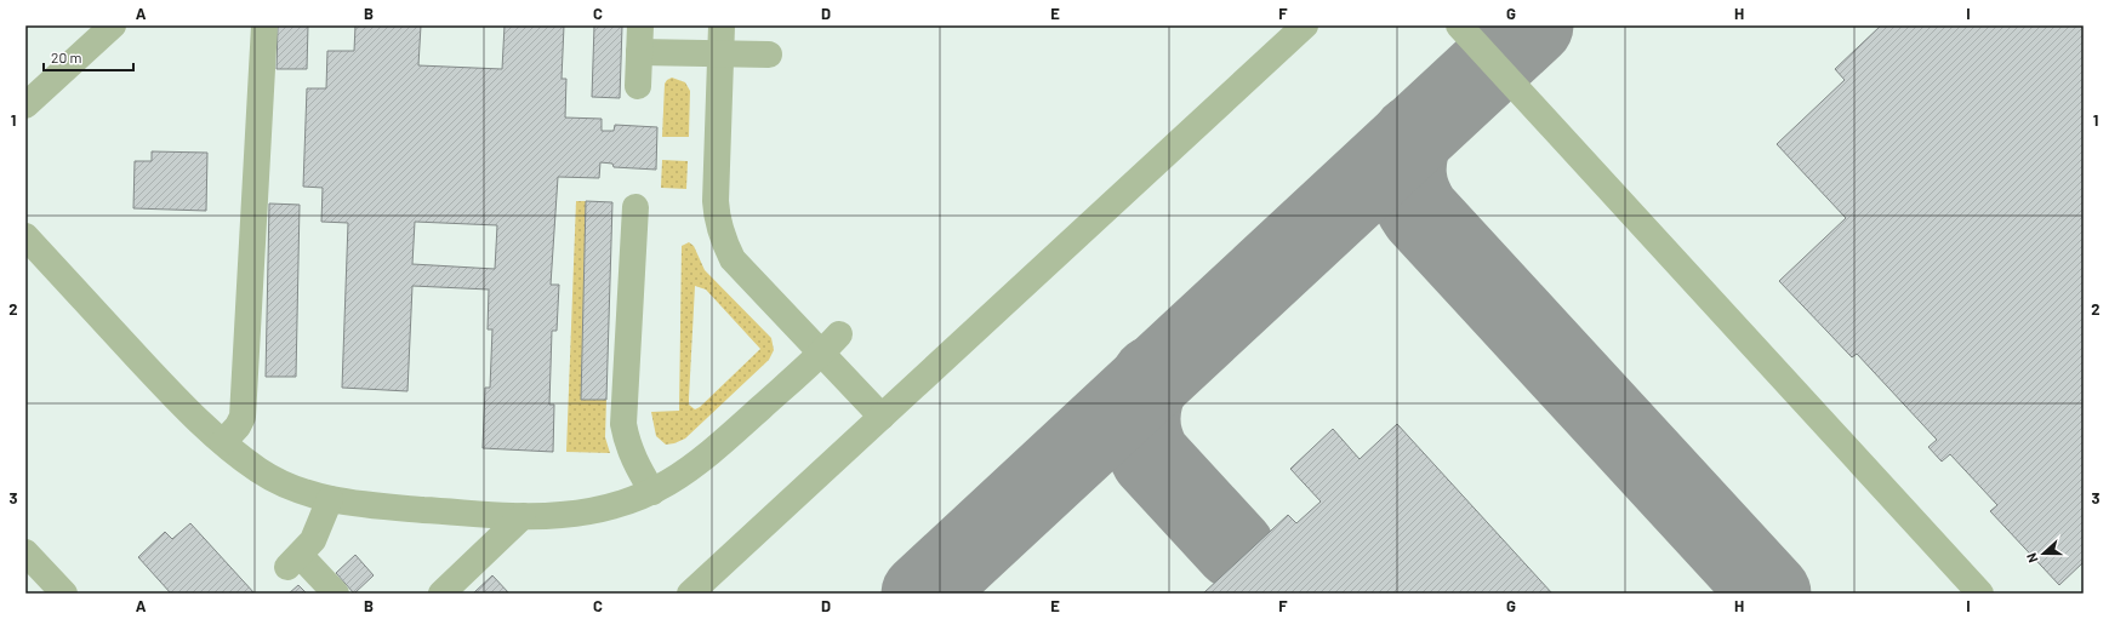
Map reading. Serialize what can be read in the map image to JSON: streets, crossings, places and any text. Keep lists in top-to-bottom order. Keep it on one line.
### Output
{"scale_bar":"20 m","north":"left","grid":{"columns":["A","B","C","D","E","F","G","H","I"],"rows":["1","2","3"]}}
